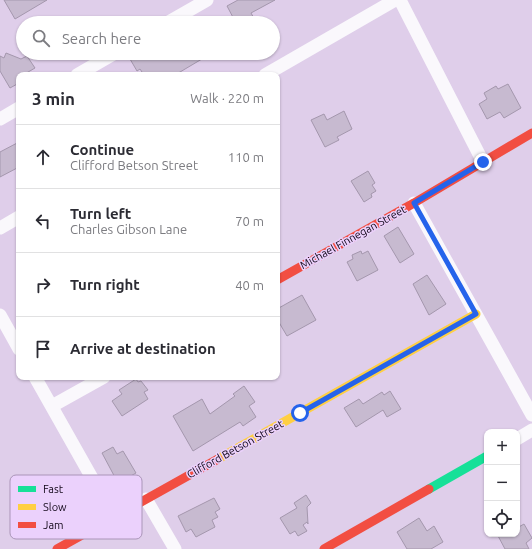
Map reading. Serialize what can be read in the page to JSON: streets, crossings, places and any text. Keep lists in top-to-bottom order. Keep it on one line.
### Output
{"streets":{"street":["Michael Finnegan Street","Clifford Betson Street"]},"legend":["Fast","Slow","Jam"],"page":{"search":"Search here","heading":["3 min","Walk · 220 m"],"list":[["Continue","Clifford Betson Street","110 m"],["Turn left","Charles Gibson Lane","70 m"],["Turn right","40 m"],"Arrive at destination"],"map_buttons":["+","−"]}}
